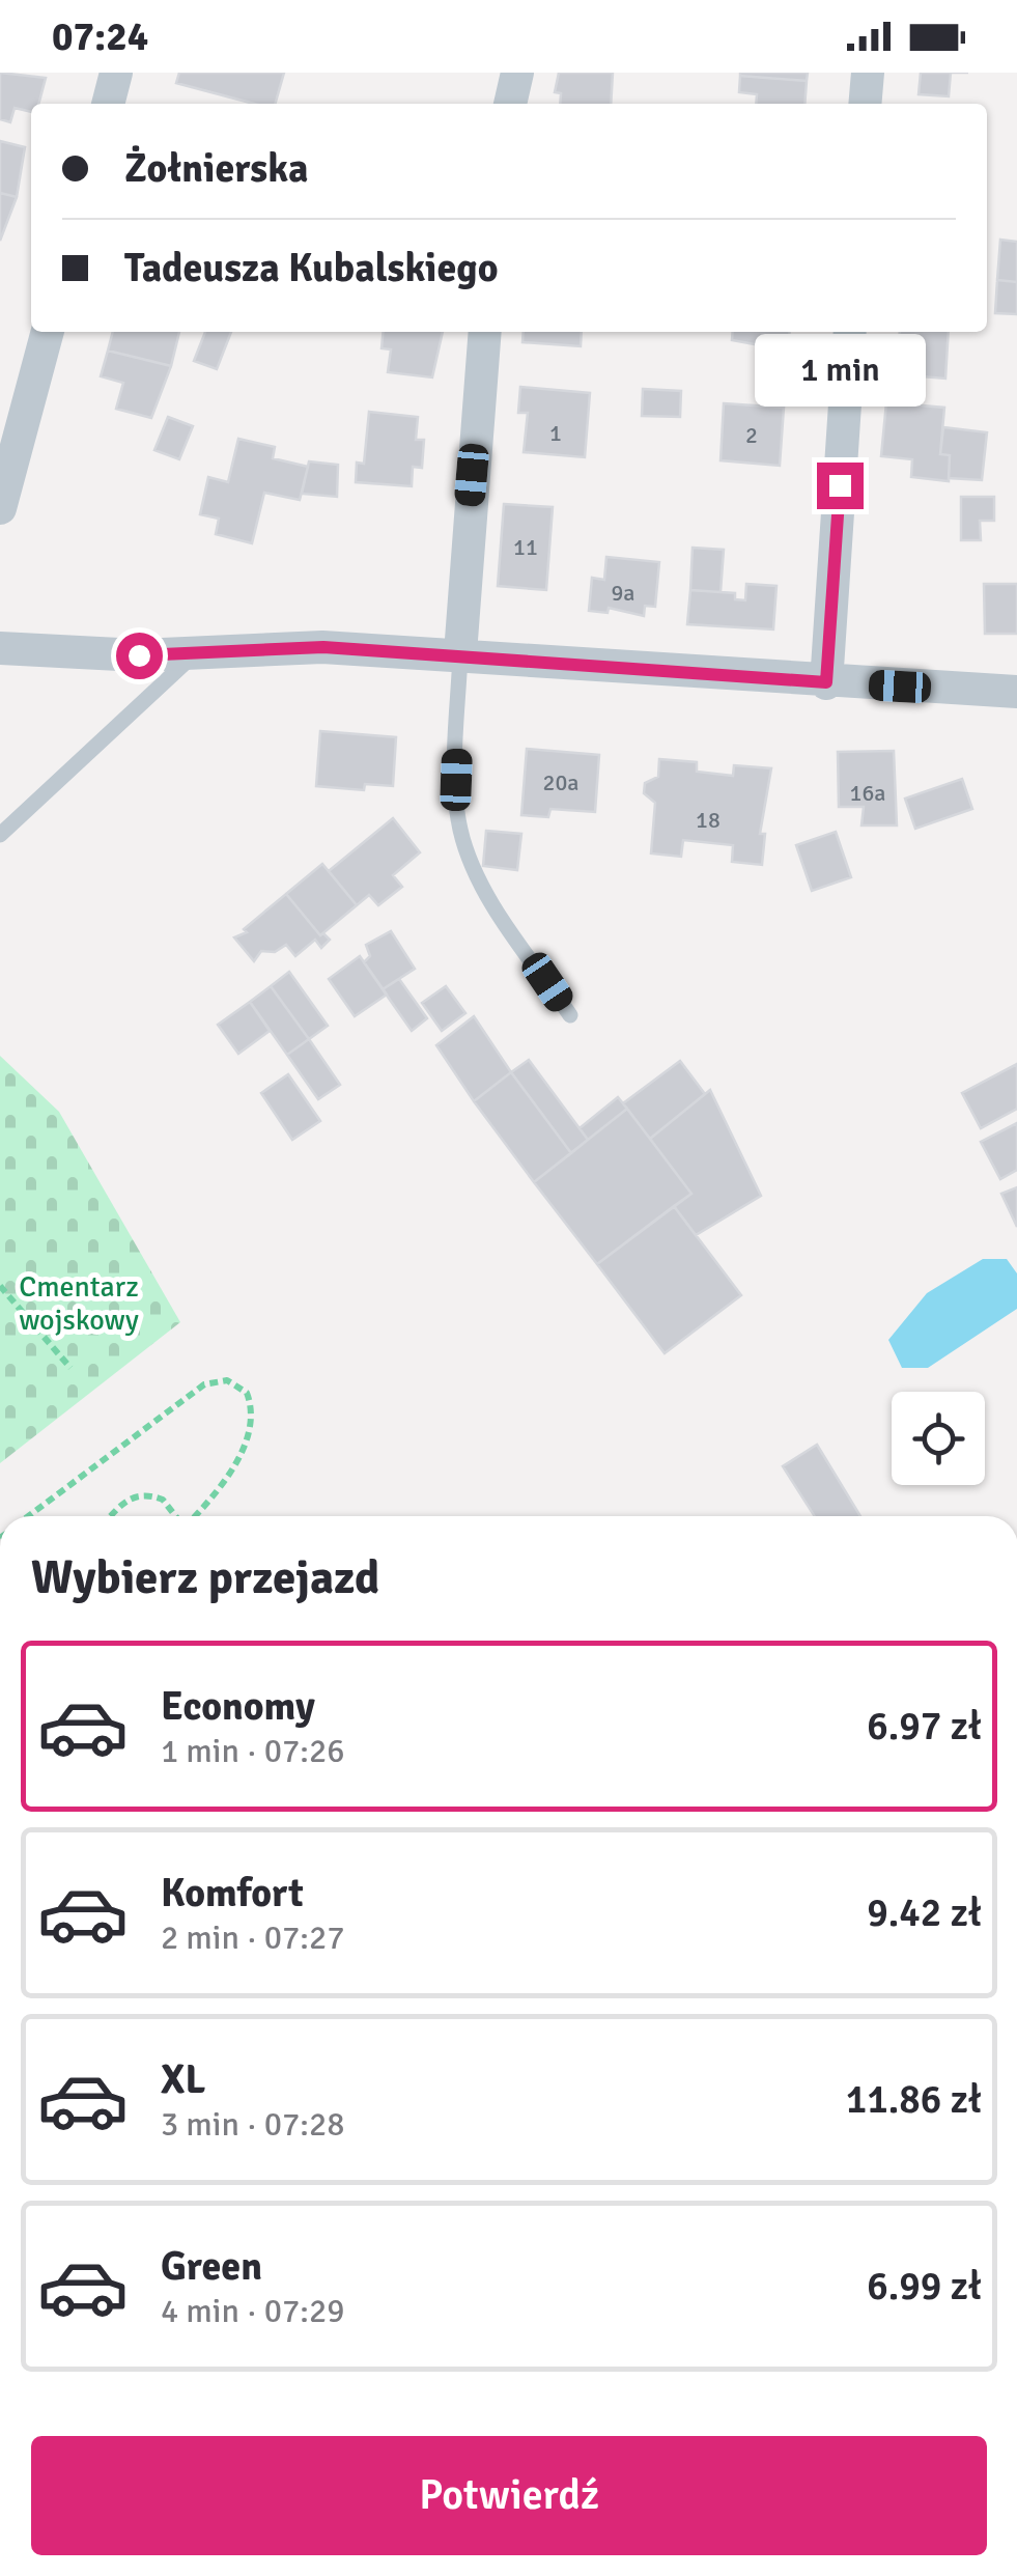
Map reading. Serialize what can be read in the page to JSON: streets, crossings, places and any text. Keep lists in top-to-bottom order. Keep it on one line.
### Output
{"parks":["Cmentarz wojskowy"],"house_numbers":["1","2","11","9a","20a","16a","18"],"page":{"status":"07:24","banner":["Żołnierska","Tadeusza Kubalskiego"],"bubble":"1 min","heading":"Wybierz przejazd","list":[{"name":"Economy","note":"1 min · 07:26","value":"6.97 zł"},{"name":"Komfort","note":"2 min · 07:27","value":"9.42 zł"},{"name":"XL","note":"3 min · 07:28","value":"11.86 zł"},{"name":"Green","note":"4 min · 07:29","value":"6.99 zł"}],"buttons":"Potwierdź"}}
